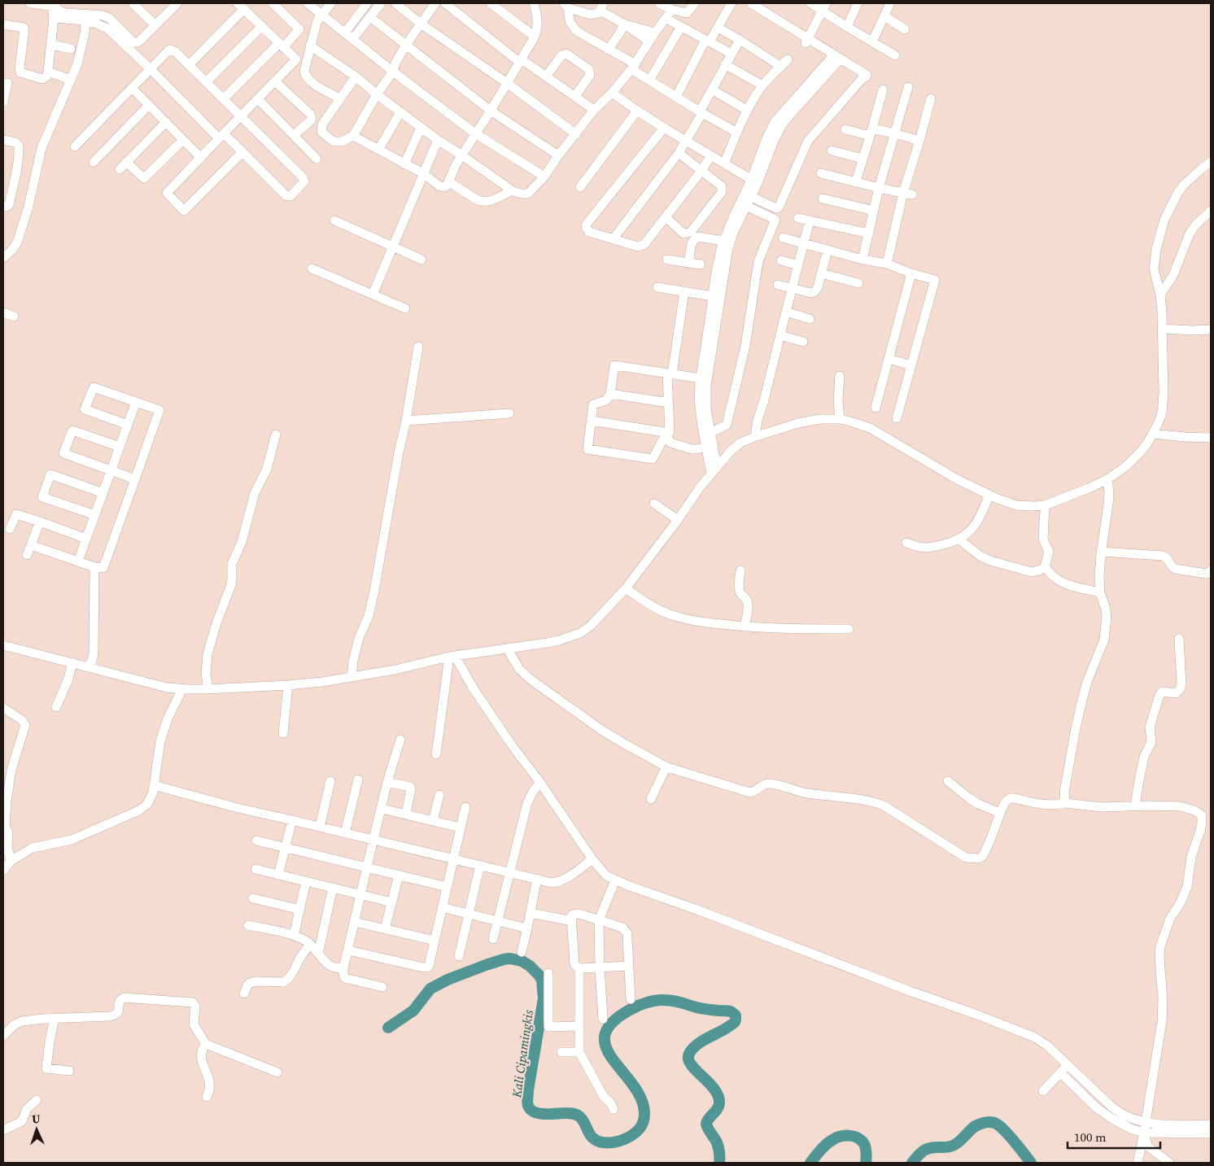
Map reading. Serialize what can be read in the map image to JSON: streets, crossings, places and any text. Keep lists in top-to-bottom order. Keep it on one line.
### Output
{"water":["Kali Cipamingkis"],"scale_bar":"100 m","north":"top"}
